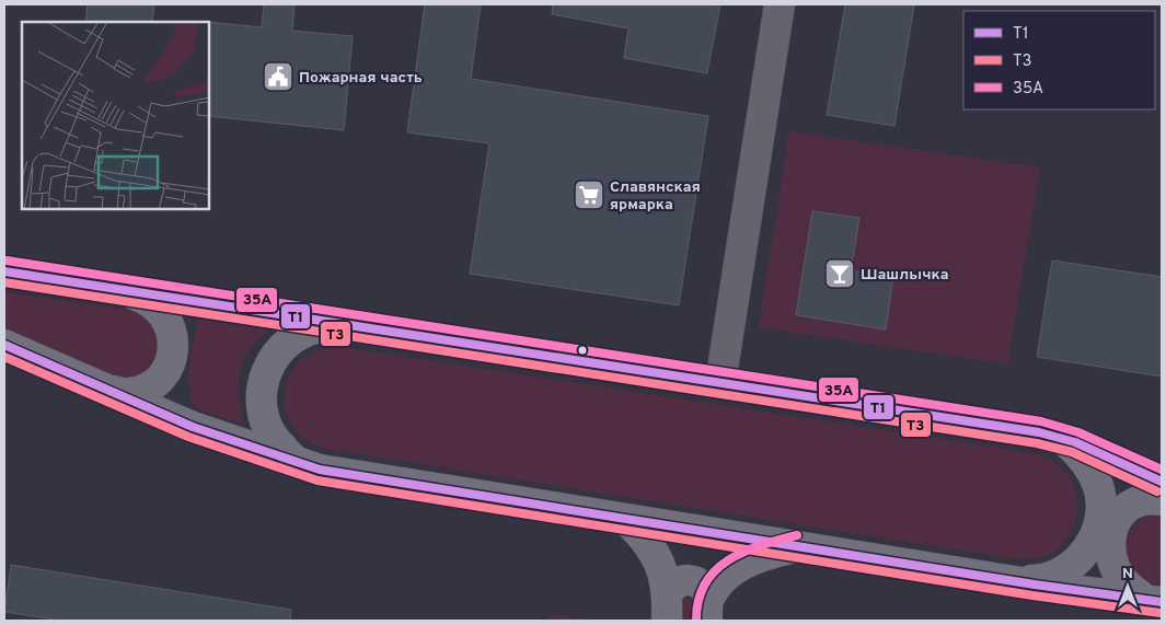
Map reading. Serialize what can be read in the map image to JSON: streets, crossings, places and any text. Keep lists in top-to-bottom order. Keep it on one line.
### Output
{"places":{"public building":["Пожарная часть"],"supermarket":["Славянская ярмарка"],"bar":["Шашлычка"]},"lines":["transit line 35А","transit line Т1","transit line Т3"],"legend":["Т1","Т3","35А"],"north":"top"}
